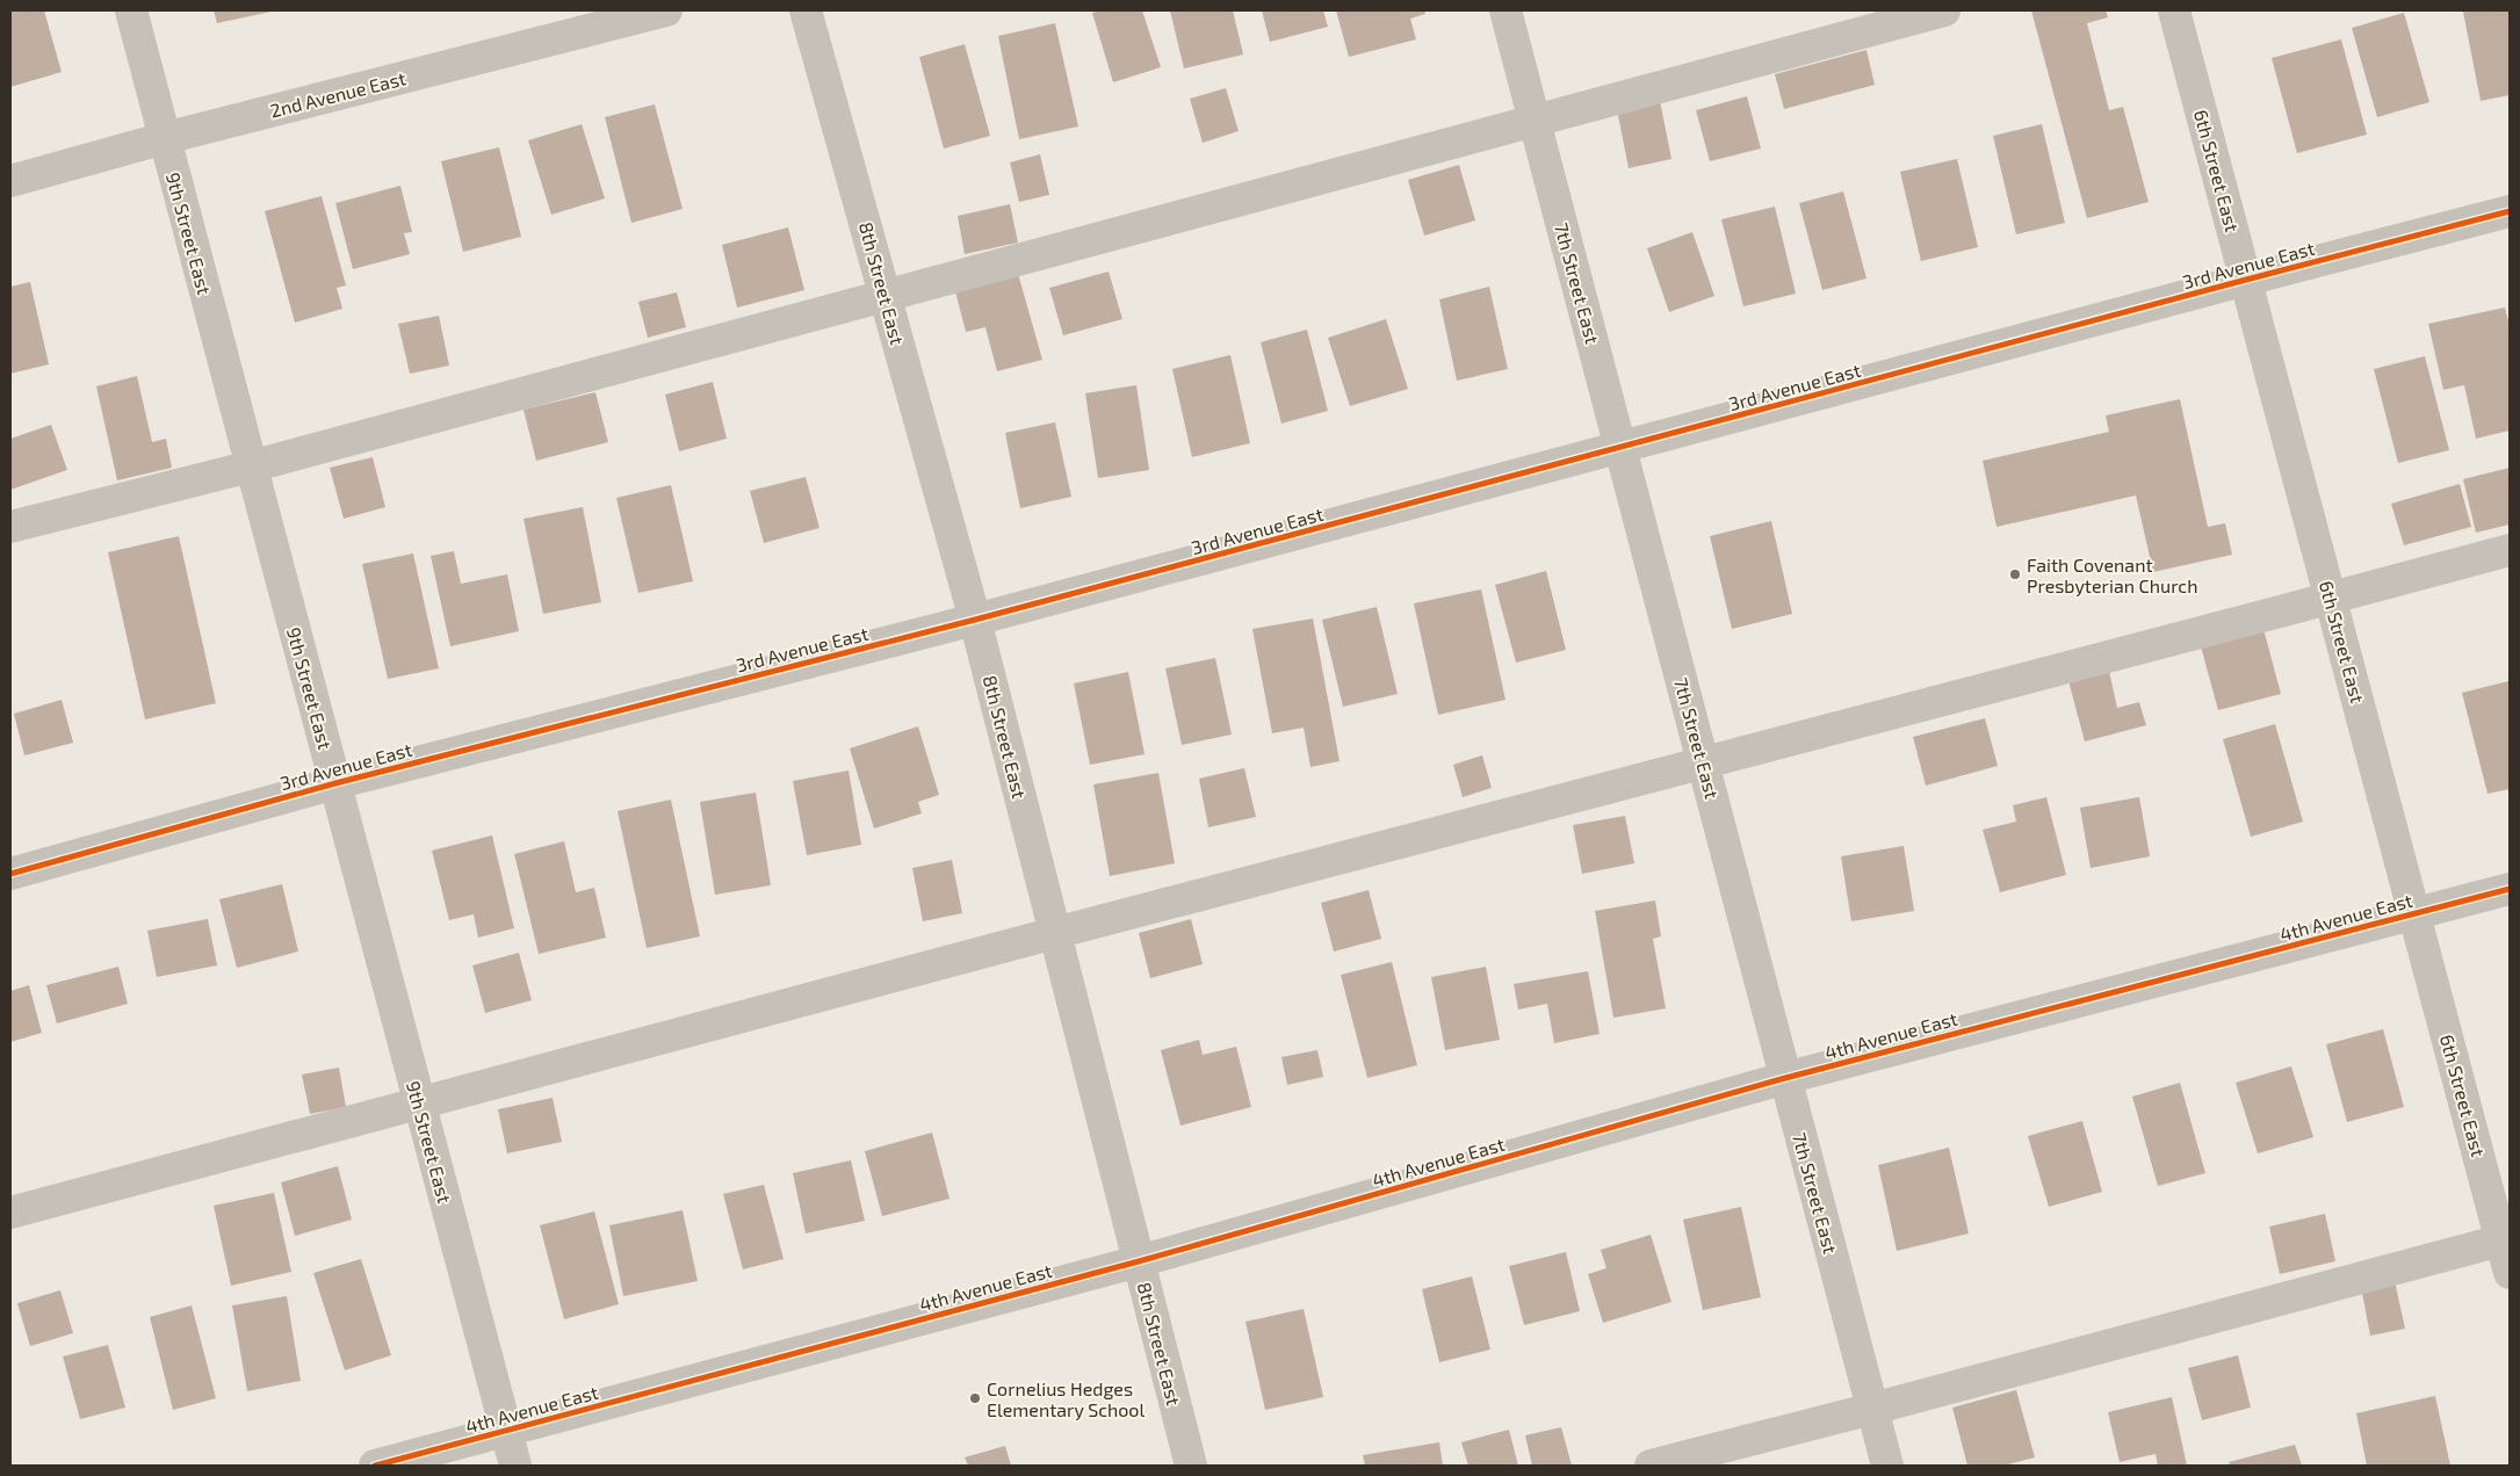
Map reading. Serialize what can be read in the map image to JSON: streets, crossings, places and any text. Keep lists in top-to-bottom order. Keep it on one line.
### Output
{"streets":{"street":["2nd Avenue East","6th Street East","9th Street East","3rd Avenue East","8th Street East","7th Street East","4th Avenue East"]},"crossings":[["2nd Avenue East","9th Street East"],["6th Street East","3rd Avenue East"],["6th Street East","4th Avenue East"],["9th Street East","3rd Avenue East"],["9th Street East","4th Avenue East"],["3rd Avenue East","8th Street East"],["3rd Avenue East","7th Street East"],["8th Street East","4th Avenue East"],["7th Street East","4th Avenue East"]],"places":["Faith Covenant Presbyterian Church","Cornelius Hedges Elementary School"]}
